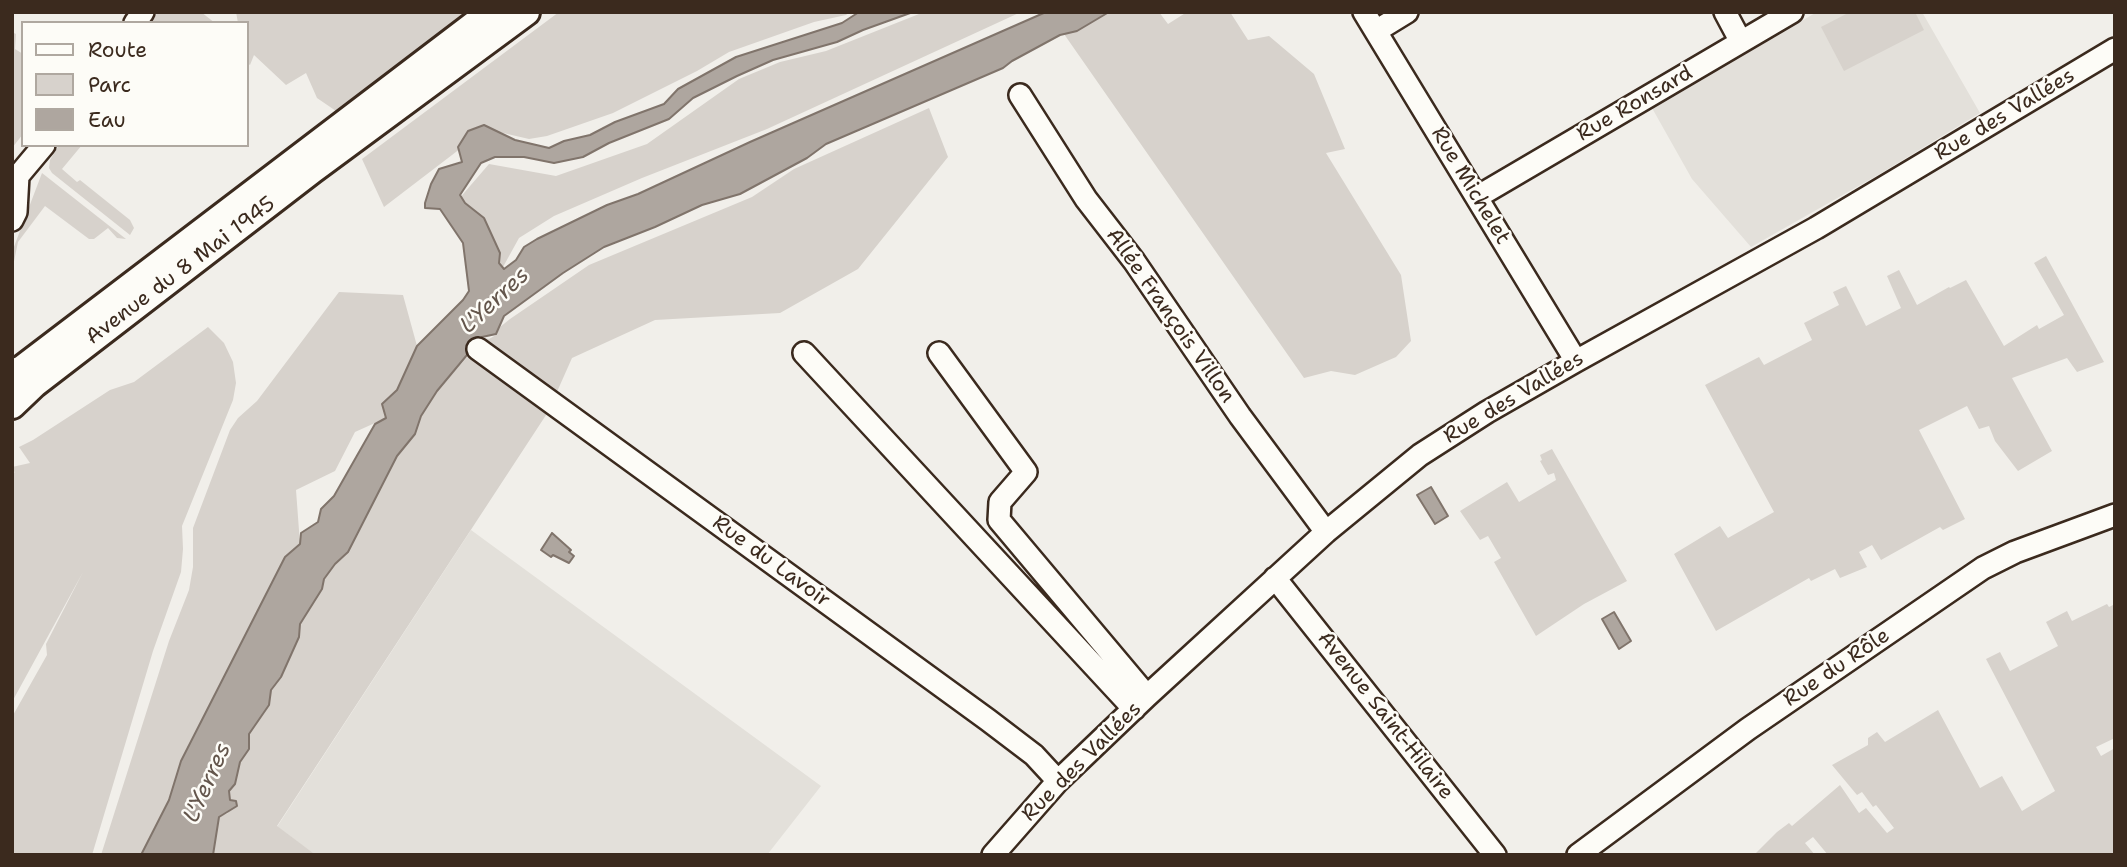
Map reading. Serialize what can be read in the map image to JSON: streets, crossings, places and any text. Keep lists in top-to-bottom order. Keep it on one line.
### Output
{"streets":{"main road":["Avenue du 8 Mai 1945"],"street":["Rue Ronsard","Rue des Vallées","Rue Michelet","Allée François Villon","Rue du Lavoir","Rue du Rôle","Avenue Saint-Hilaire"]},"crossings":[["Rue Ronsard","Rue Michelet"],["Rue des Vallées","Rue Michelet"],["Rue des Vallées","Allée François Villon"],["Rue des Vallées","Rue du Lavoir"],["Rue des Vallées","Avenue Saint-Hilaire"]],"water":["L'Yerres"],"legend":["Route","Parc","Eau"]}
